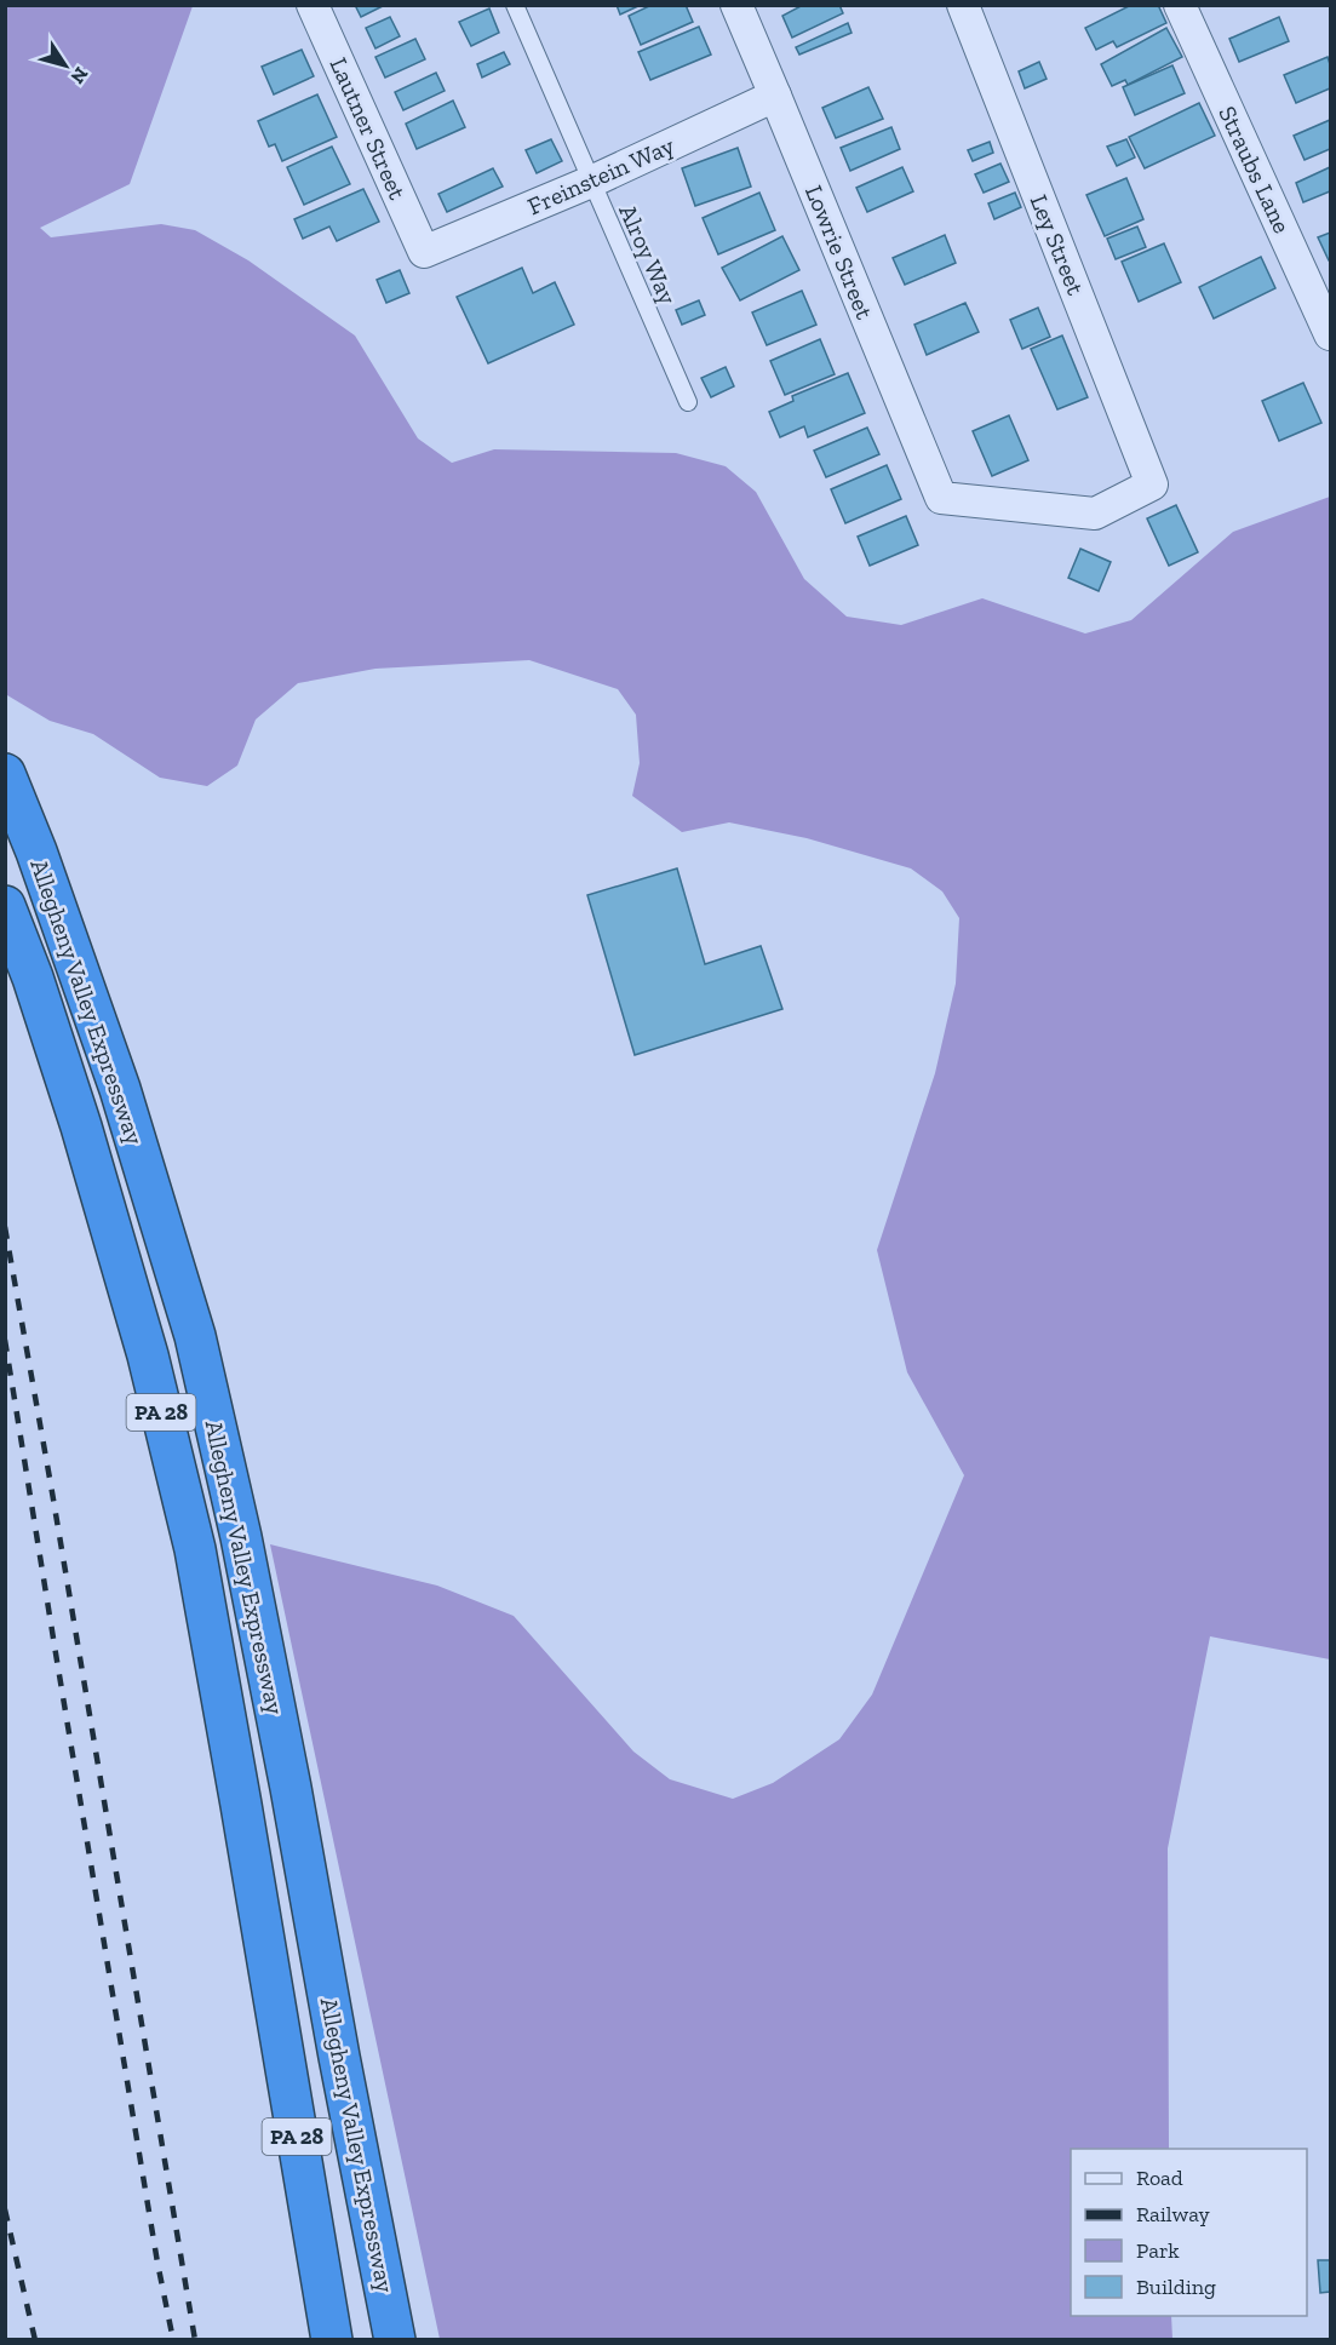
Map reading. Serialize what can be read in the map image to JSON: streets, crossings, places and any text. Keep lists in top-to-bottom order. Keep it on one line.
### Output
{"streets":{"highway":["Allegheny Valley Expressway","PA 28"],"street":["Lautner Street","Straubs Lane","Freinstein Way","Ley Street","Lowrie Street"],"lane":["Alroy Way"]},"crossings":[["Lautner Street","Freinstein Way"],["Freinstein Way","Lowrie Street"],["Freinstein Way","Alroy Way"],["Ley Street","Lowrie Street"]],"legend":["Road","Railway","Park","Building"],"north":"bottom right"}
